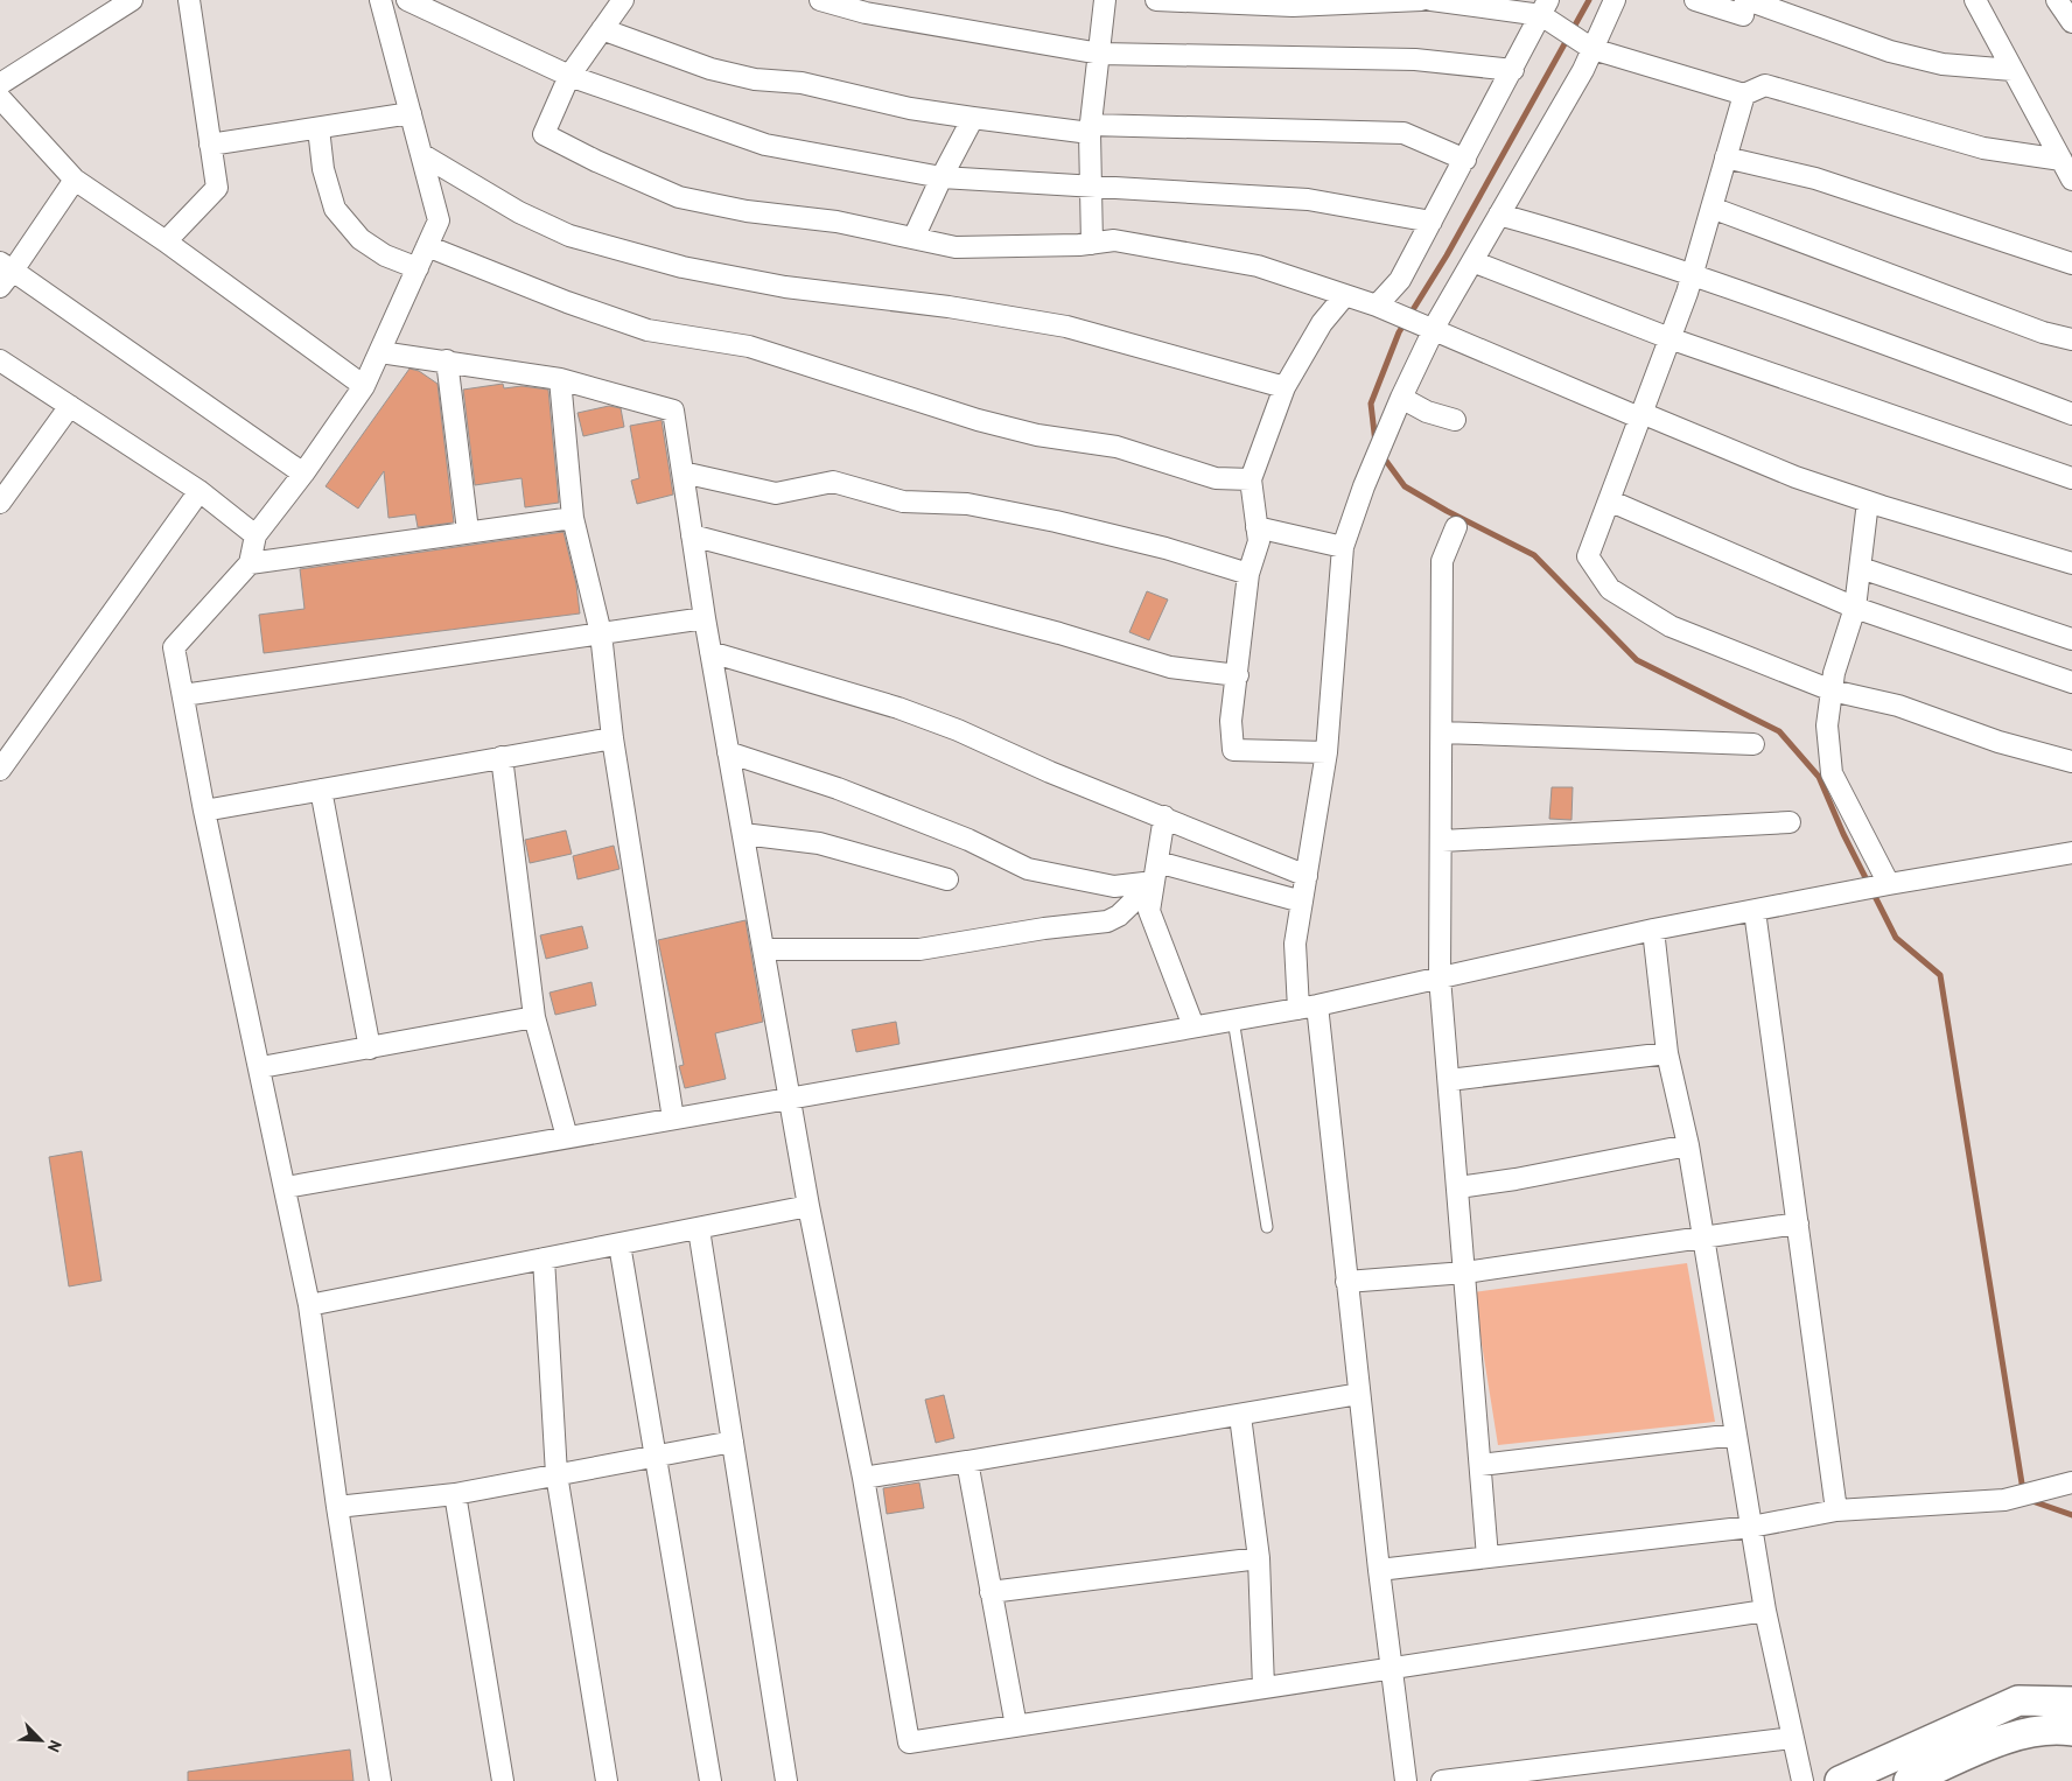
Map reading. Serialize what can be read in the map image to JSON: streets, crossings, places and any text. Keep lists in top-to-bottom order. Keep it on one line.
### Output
{"north":"bottom right"}
